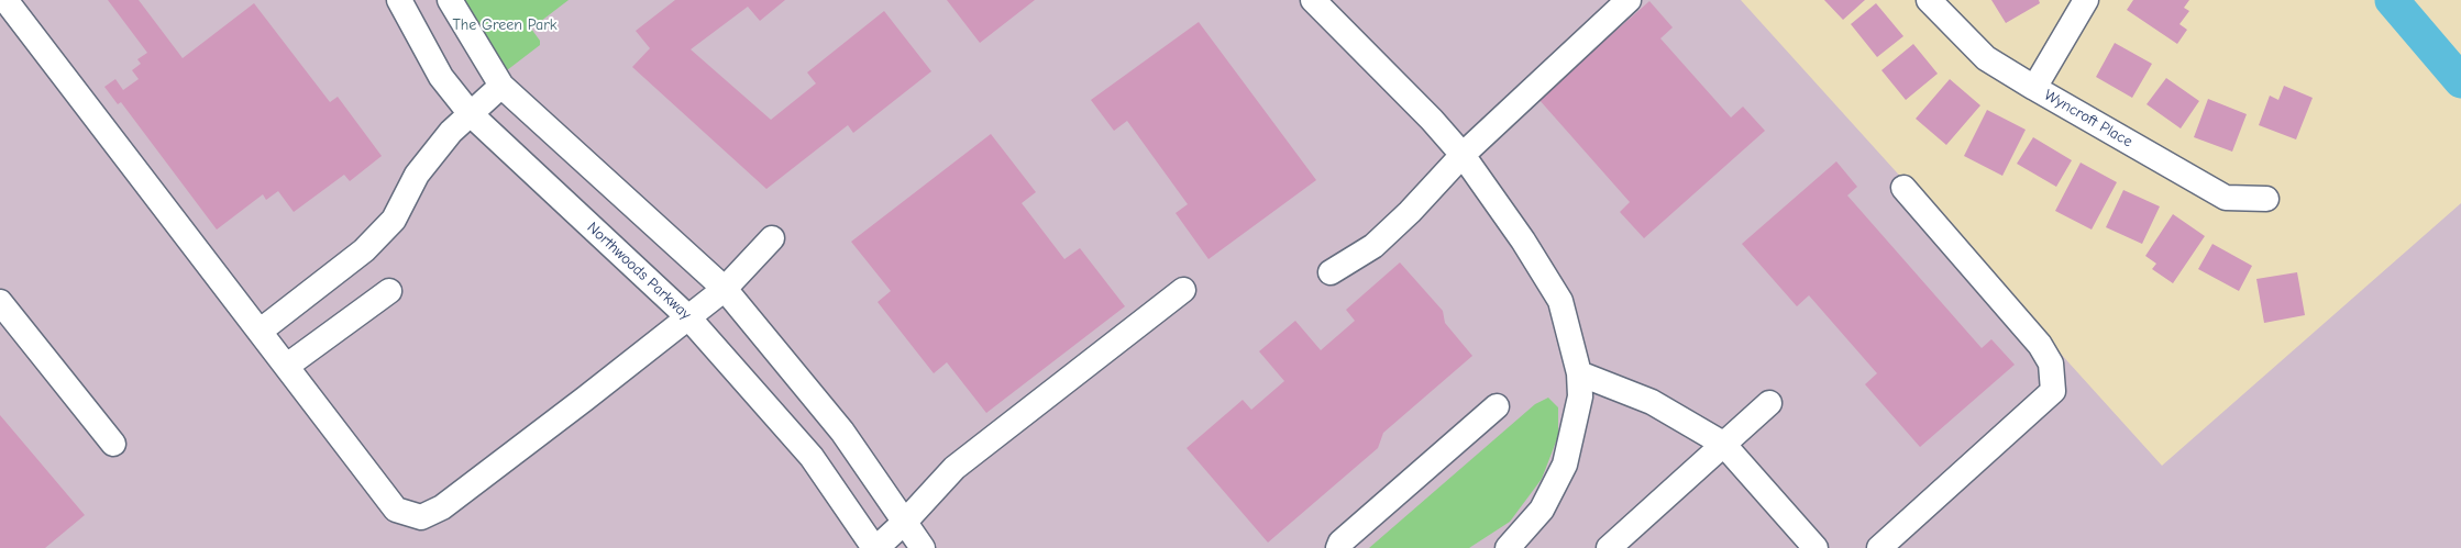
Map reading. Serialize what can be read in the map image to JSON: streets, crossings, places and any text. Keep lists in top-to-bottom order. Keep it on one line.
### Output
{"streets":{"street":["Wyncroft Place","Northwoods Parkway"]},"parks":["The Green Park"]}
